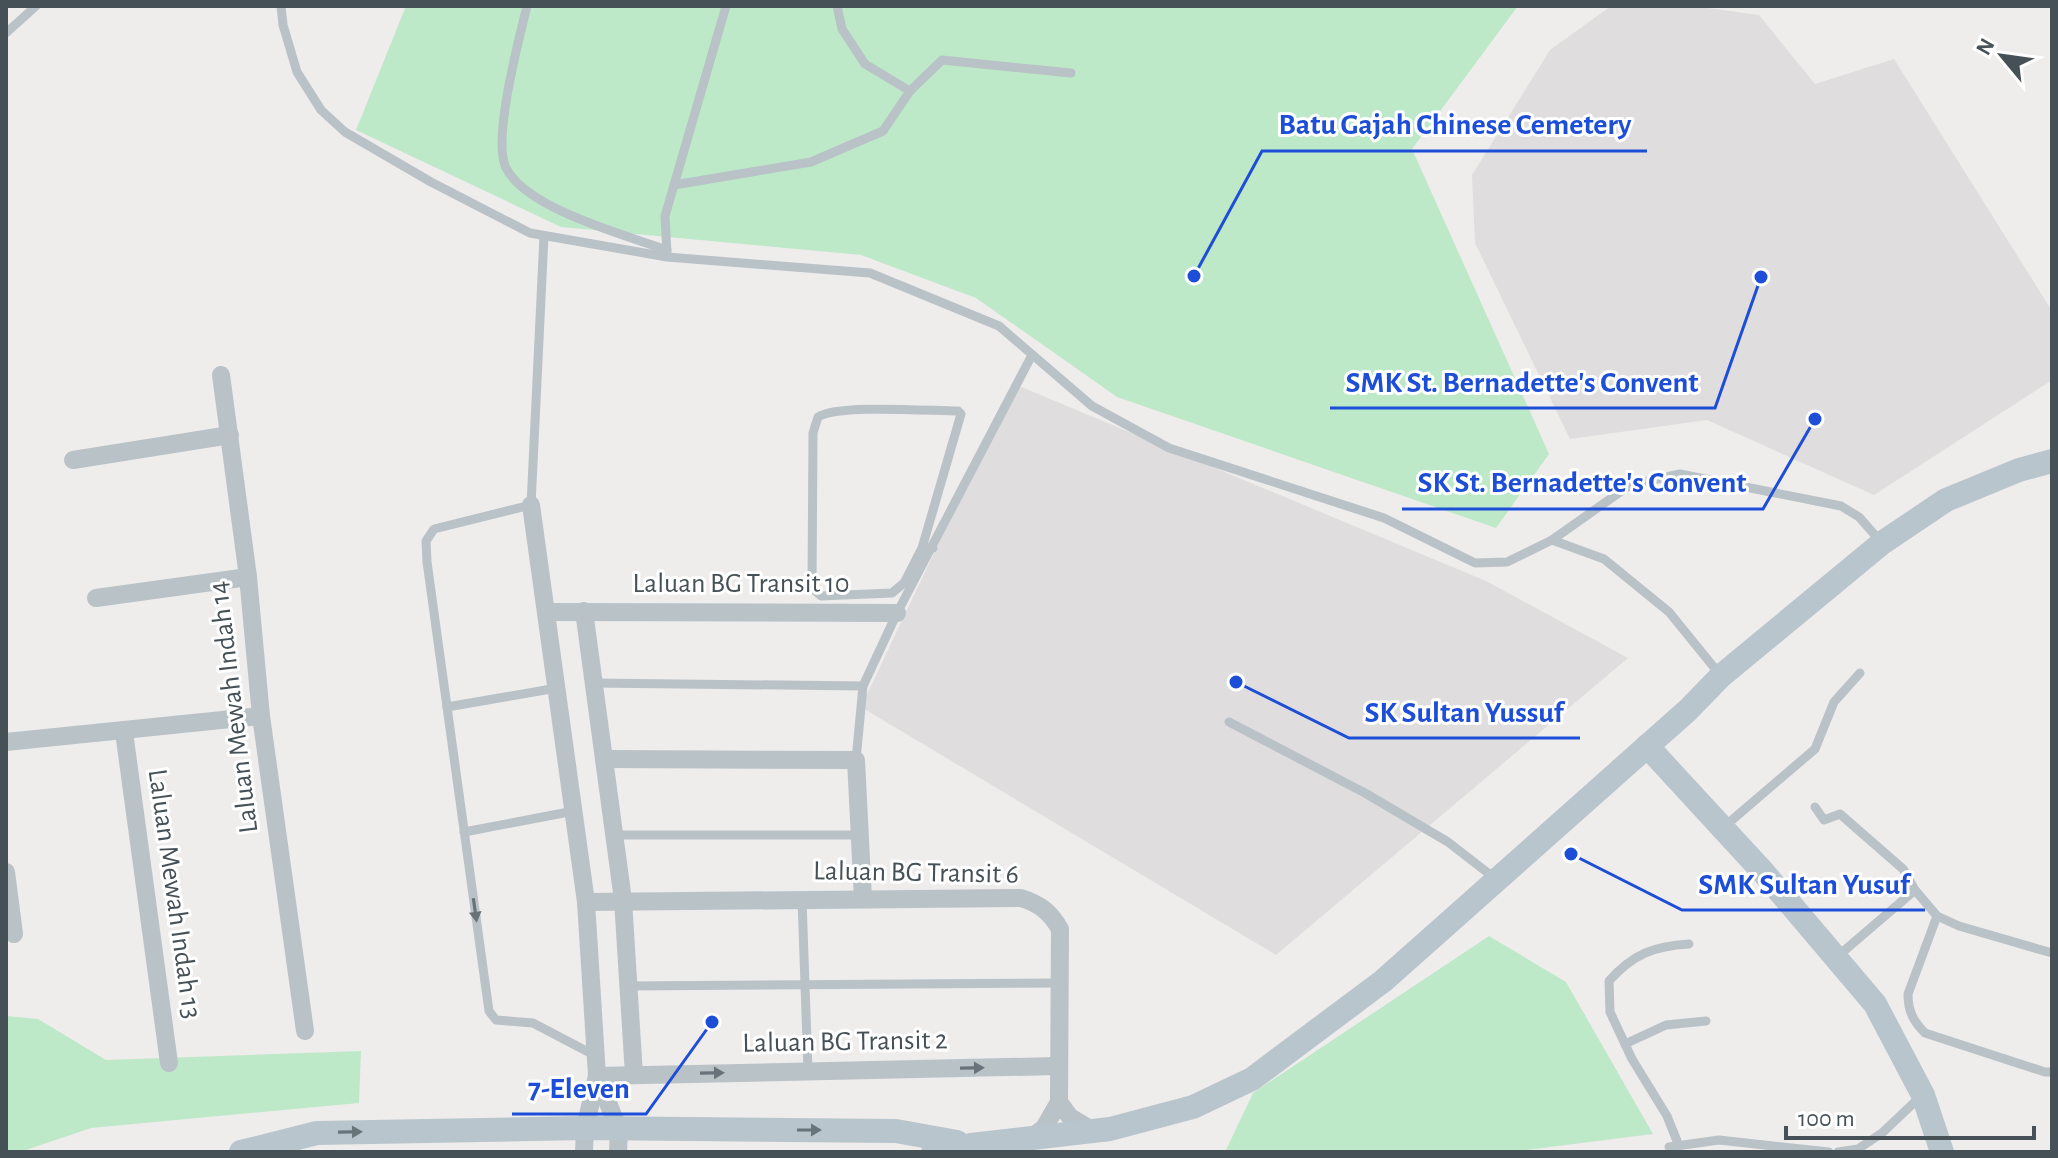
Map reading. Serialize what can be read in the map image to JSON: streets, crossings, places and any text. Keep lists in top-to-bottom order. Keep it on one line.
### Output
{"streets":{"street":["Laluan BG Transit 10","Laluan Mewah Indah 14","Laluan BG Transit 6","Laluan Mewah Indah 13","Laluan BG Transit 2"]},"crossings":[["Laluan BG Transit 6","Laluan BG Transit 2"]],"one_way":["Laluan BG Transit 2"],"places":["Batu Gajah Chinese Cemetery","SMK St. Bernadette's Convent","SK St. Bernadette's Convent","SK Sultan Yussuf","SMK Sultan Yusuf","7-Eleven"],"scale_bar":"100 m","north":"top left"}
